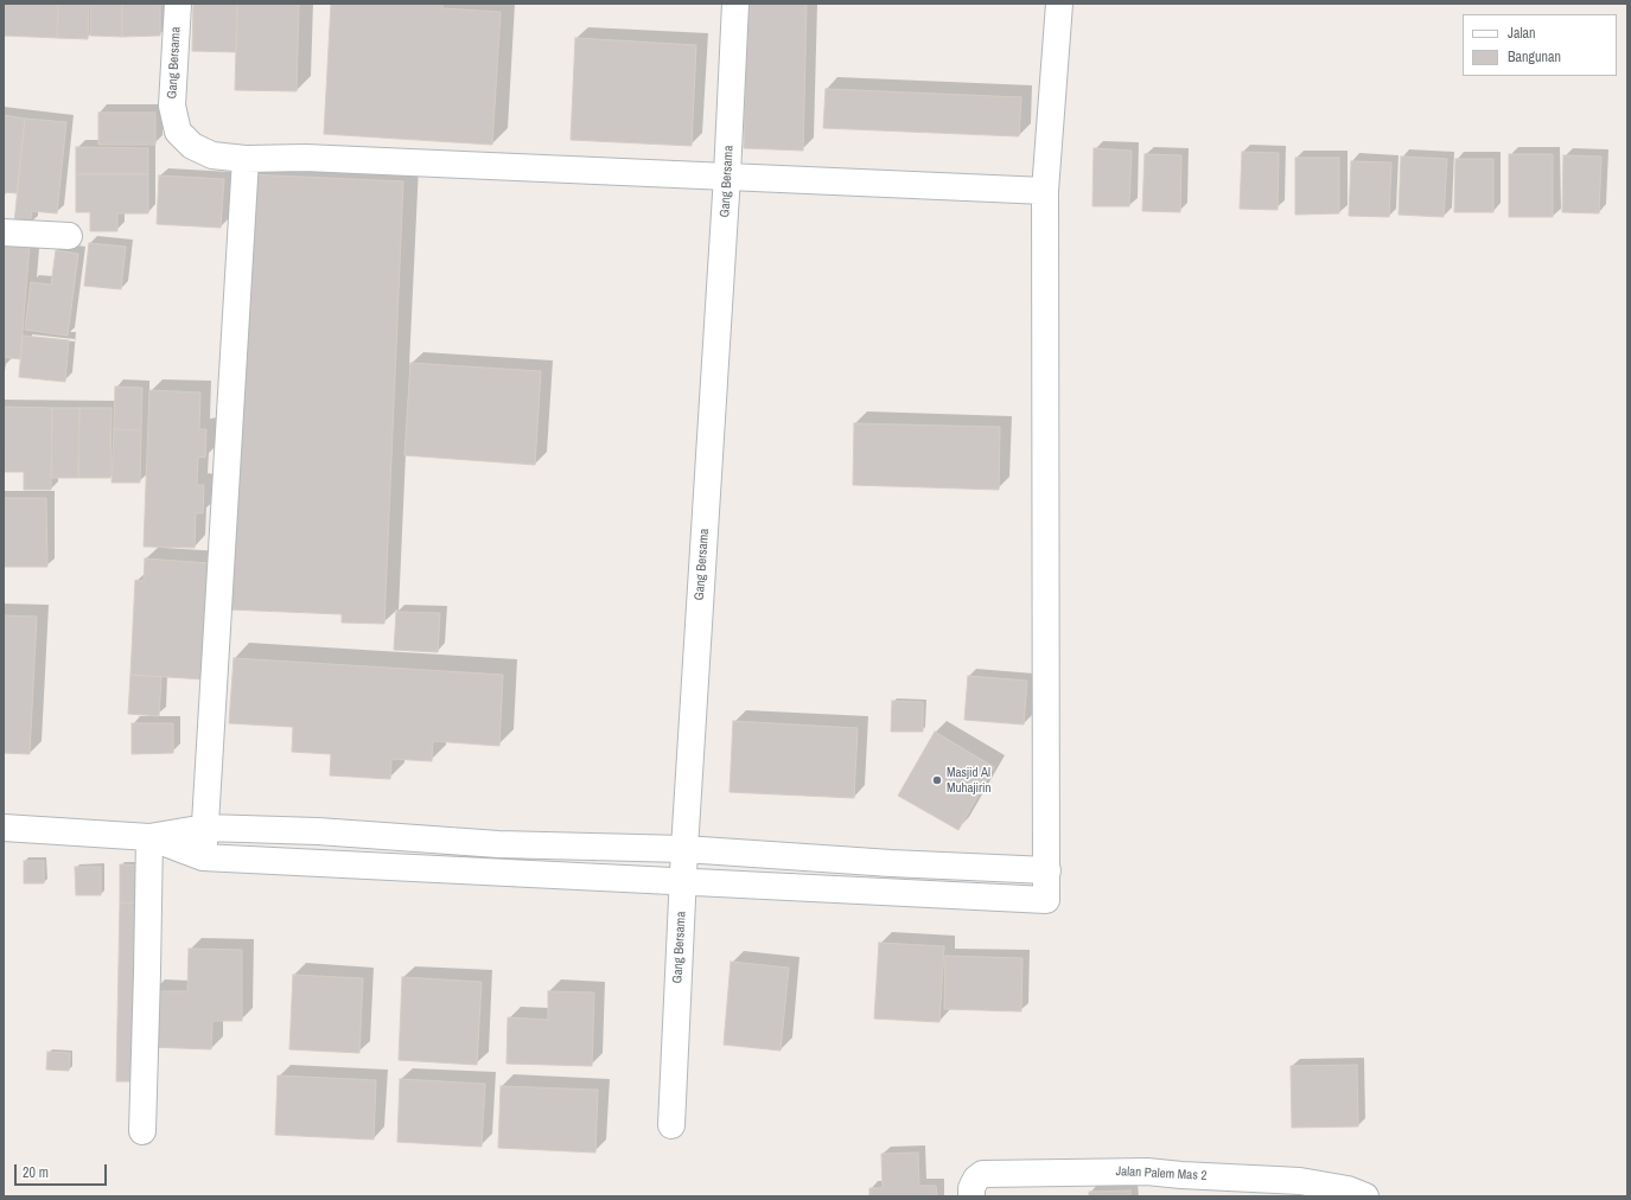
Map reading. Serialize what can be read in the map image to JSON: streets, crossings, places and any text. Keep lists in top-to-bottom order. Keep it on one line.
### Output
{"streets":{"street":["Gang Bersama","Jalan Palem Mas 2"]},"places":["Masjid Al Muhajirin"],"legend":["Jalan","Bangunan"],"scale_bar":"20 m"}
